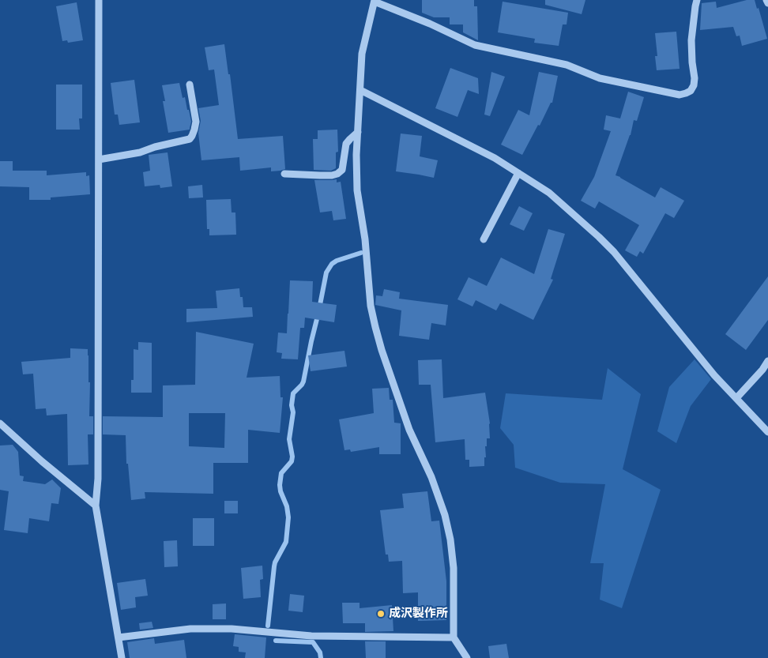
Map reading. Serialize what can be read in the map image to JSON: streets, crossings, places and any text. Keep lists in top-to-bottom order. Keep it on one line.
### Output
{"places":["成沢製作所"]}
